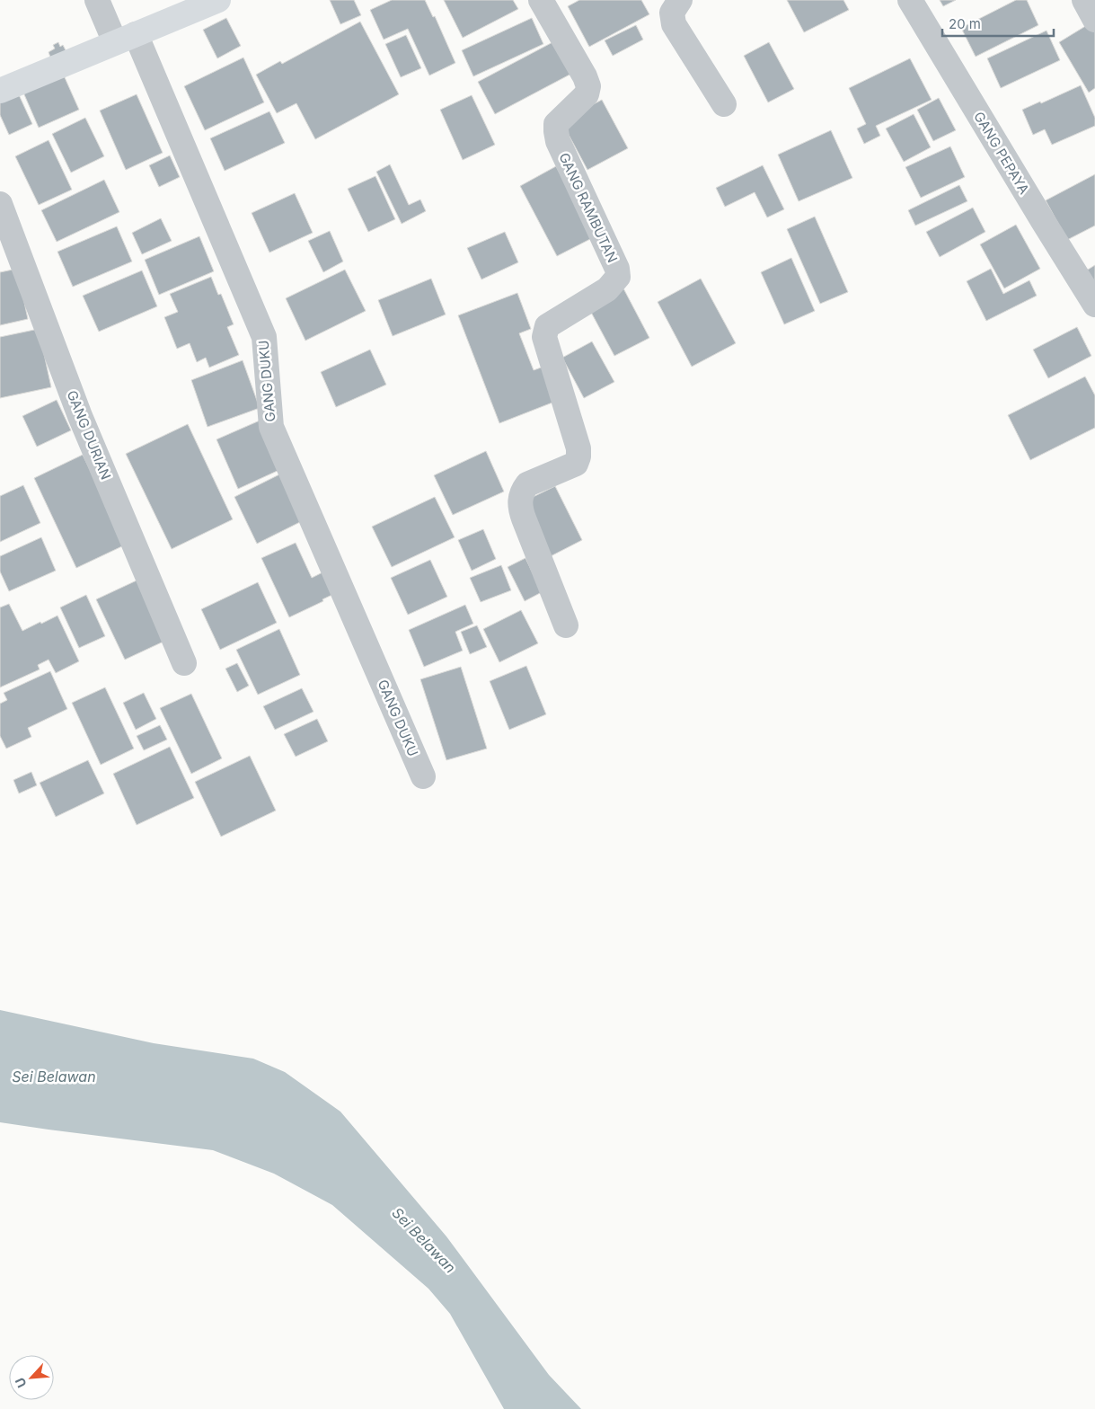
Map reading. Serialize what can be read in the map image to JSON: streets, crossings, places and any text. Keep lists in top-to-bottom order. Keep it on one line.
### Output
{"streets":{"street":["GANG PEPAYA","GANG RAMBUTAN","GANG DUKU","GANG DURIAN"]},"water":["Sei Belawan"],"scale_bar":"20 m","north":"bottom left"}
